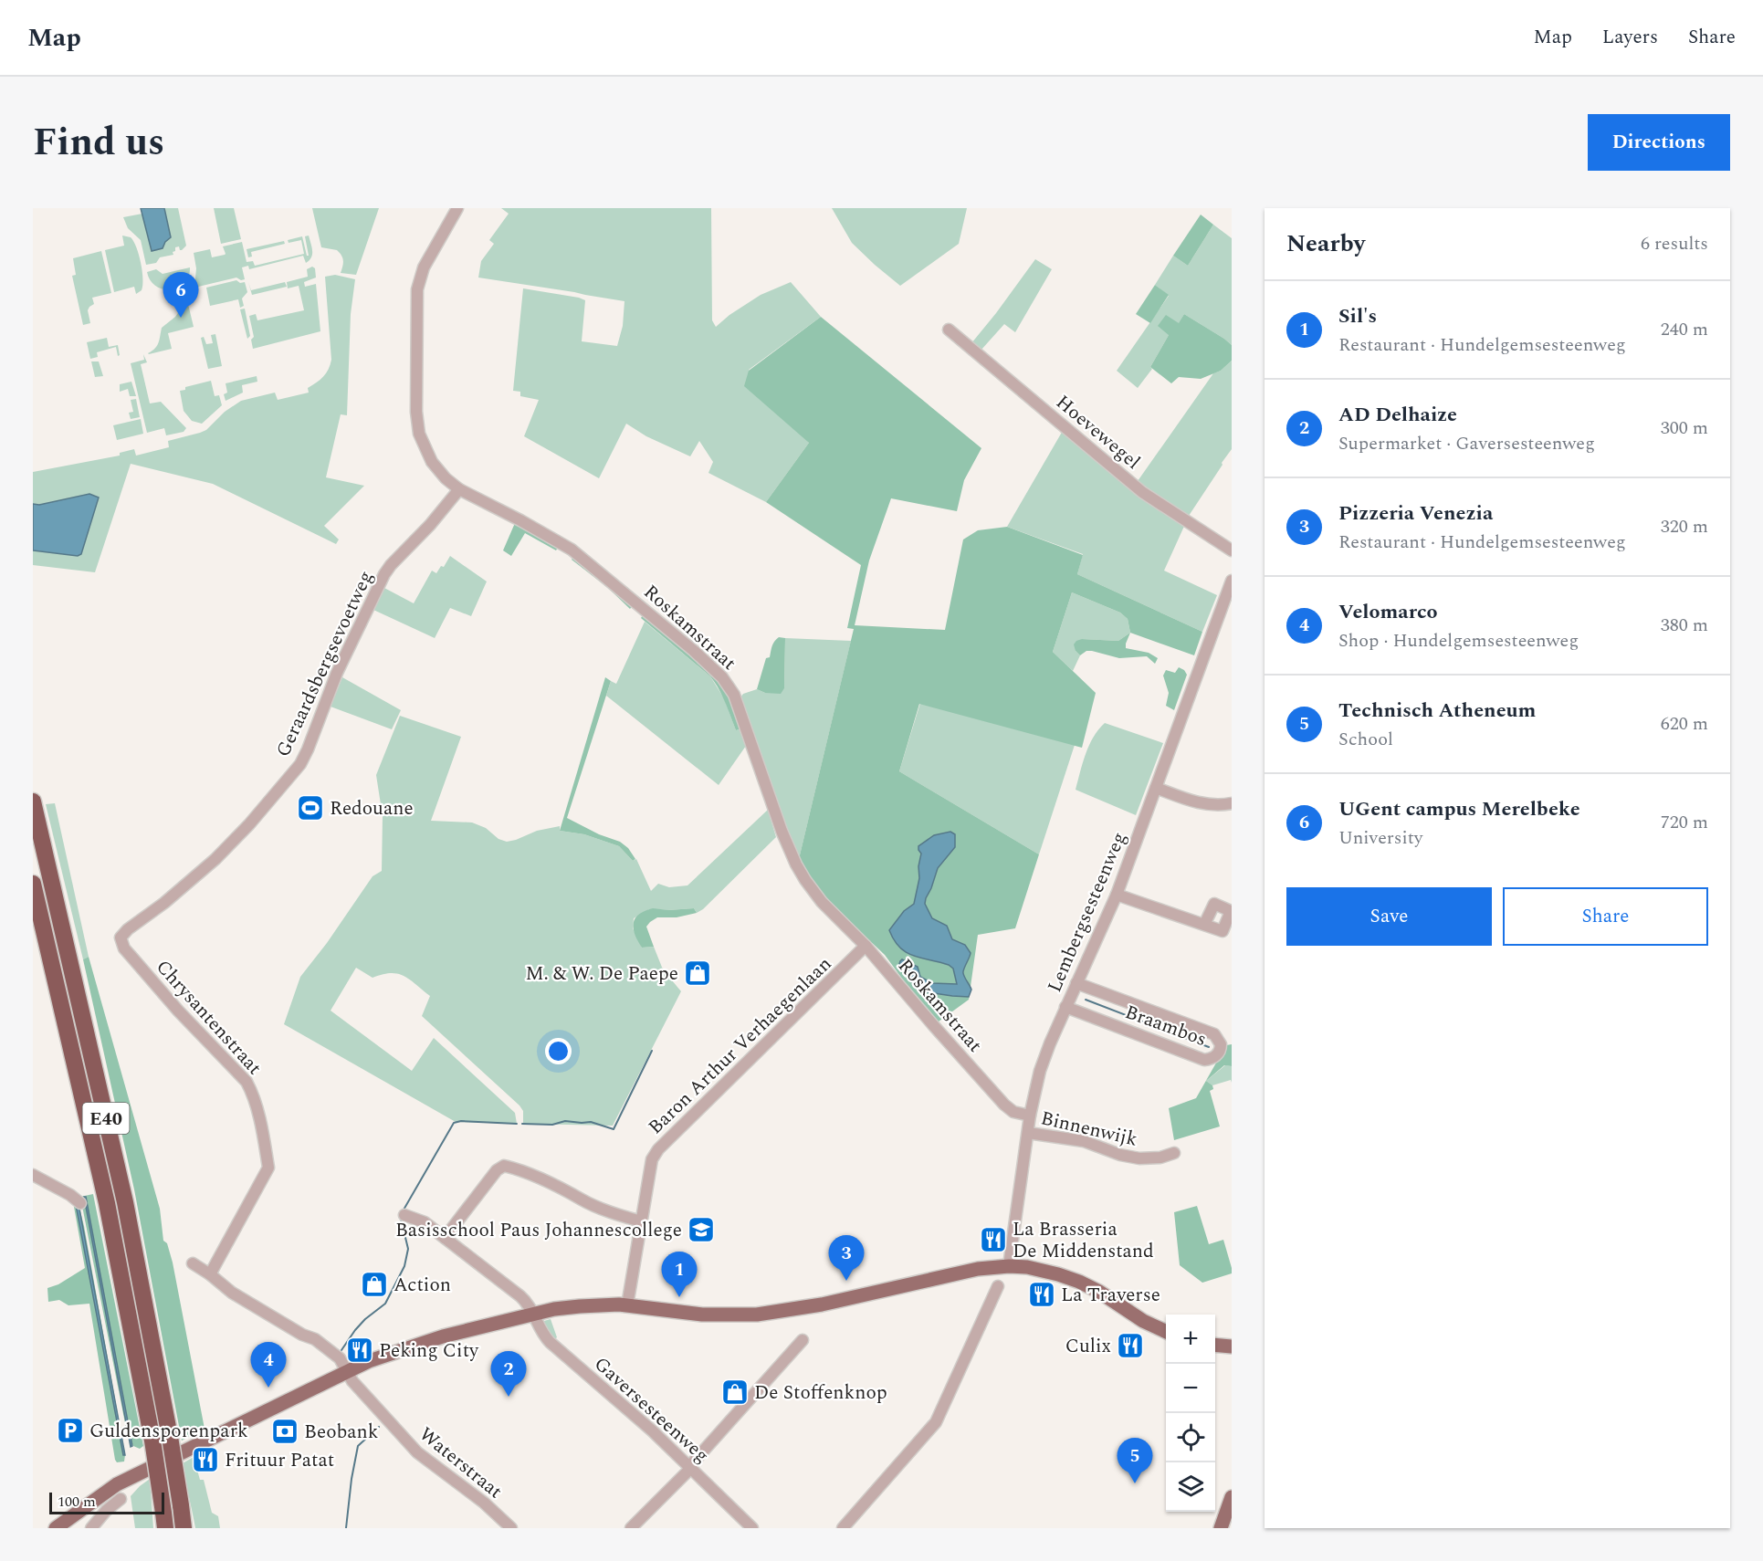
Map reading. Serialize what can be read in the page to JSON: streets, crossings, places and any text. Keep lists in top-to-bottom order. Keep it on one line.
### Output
{"streets":{"highway":["E40"],"street":["Hoevewegel","Roskamstraat","Geraardsbergsevoetweg","Lembergsesteenweg","Chrysantenstraat","Braambos","Baron Arthur Verhaegenlaan","Binnenwijk","Gaversesteenweg","Waterstraat"]},"crossings":[["Roskamstraat","Geraardsbergsevoetweg"],["Roskamstraat","Lembergsesteenweg"],["Roskamstraat","Baron Arthur Verhaegenlaan"],["Geraardsbergsevoetweg","Chrysantenstraat"],["Lembergsesteenweg","Braambos"],["Lembergsesteenweg","Binnenwijk"]],"places":{"sports":["Redouane"],"shop":["M. & W. De Paepe","Action","De Stoffenknop"],"school or university":["Basisschool Paus Johannescollege"],"restaurant":["La Brasseria De Middenstand","La Traverse","Culix","Peking City","Frituur Patat"],"parking":["Guldensporenpark"],"bank":["Beobank"]},"scale_bar":"100 m","page":{"header":"Map","nav":["Map","Layers","Share"],"title":"Find us","buttons":["Directions",["Save","Share"]],"heading":["Nearby","6 results"],"pins":["6","3","1","4","2","5"],"list":[{"mark":"1","name":"Sil's","note":"Restaurant · Hundelgemsesteenweg","value":"240 m"},{"mark":"2","name":"AD Delhaize","note":"Supermarket · Gaversesteenweg","value":"300 m"},{"mark":"3","name":"Pizzeria Venezia","note":"Restaurant · Hundelgemsesteenweg","value":"320 m"},{"mark":"4","name":"Velomarco","note":"Shop · Hundelgemsesteenweg","value":"380 m"},{"mark":"5","name":"Technisch Atheneum","note":"School","value":"620 m"},{"mark":"6","name":"UGent campus Merelbeke","note":"University","value":"720 m"}],"map_buttons":["+","−"],"scale":"100 m"}}
